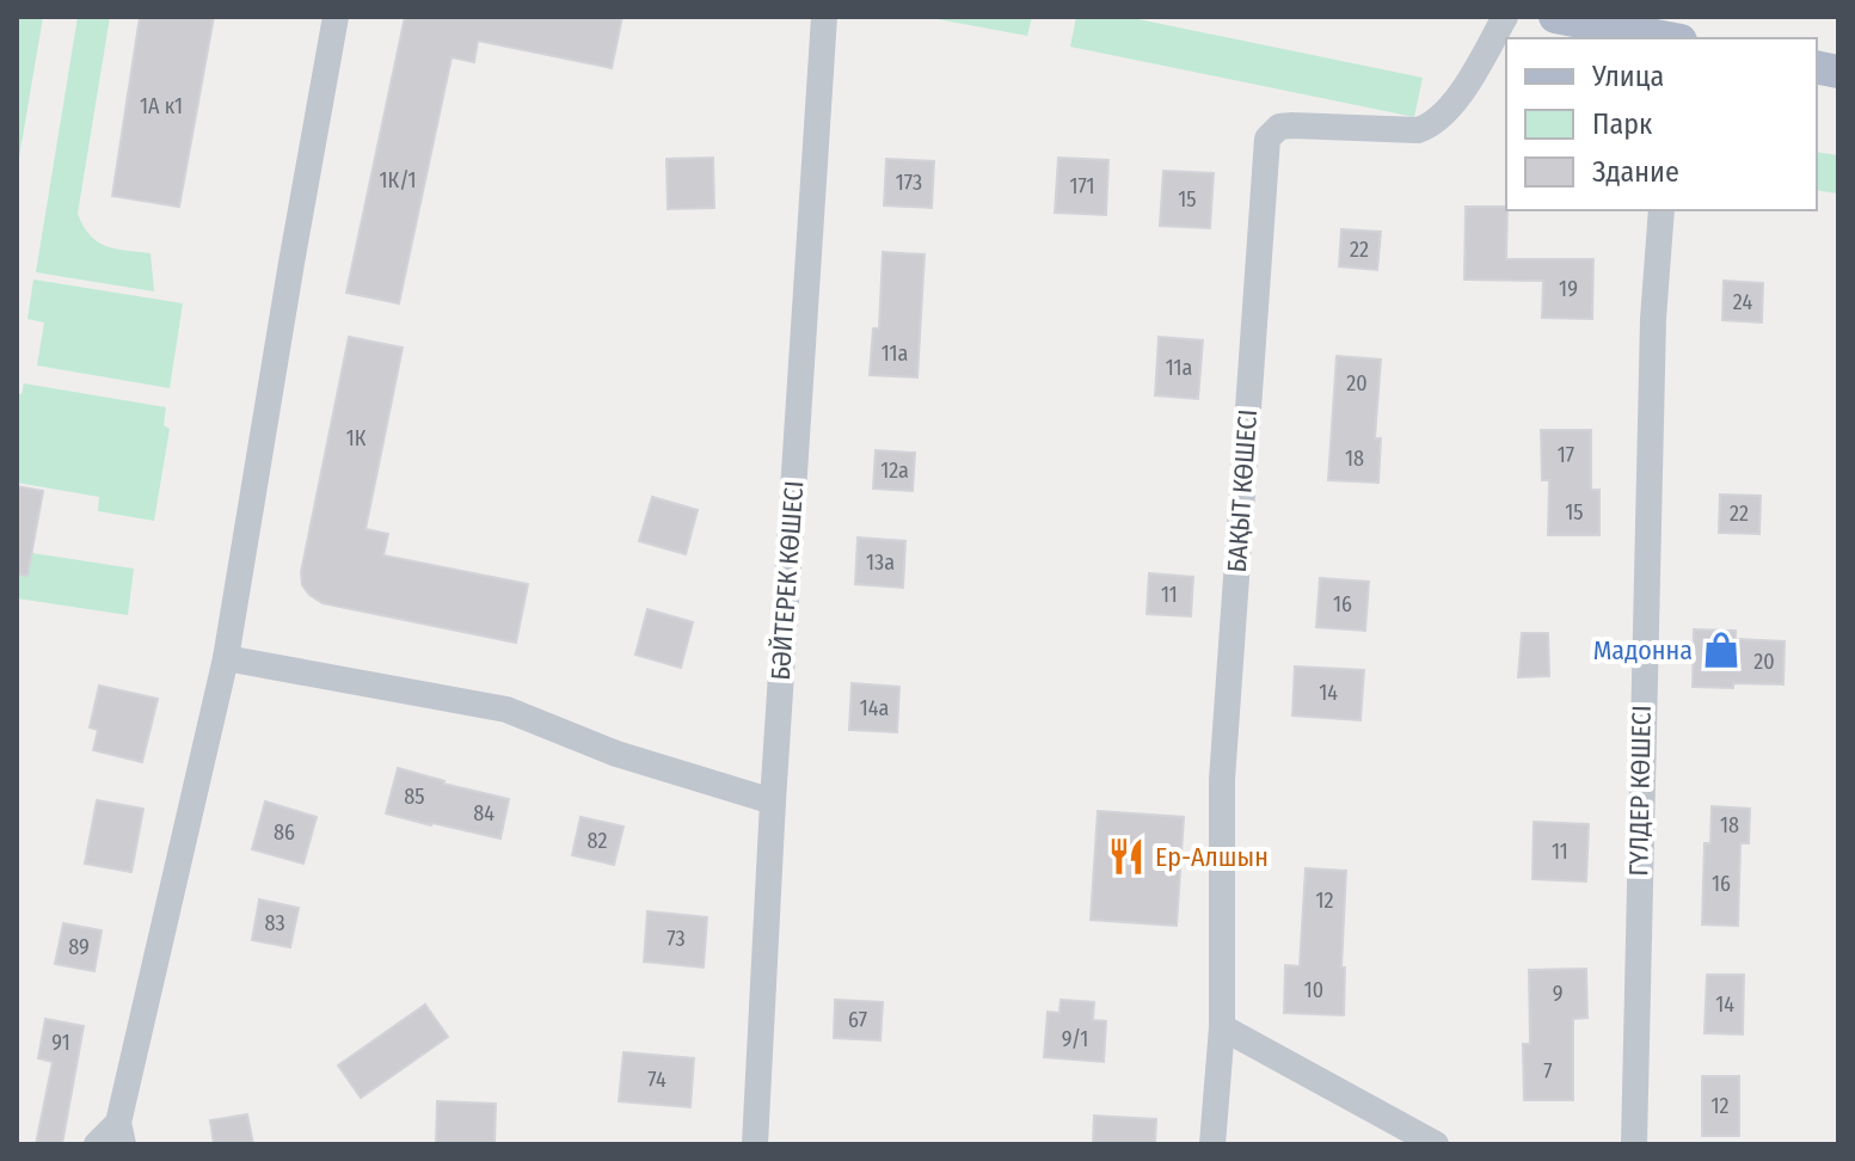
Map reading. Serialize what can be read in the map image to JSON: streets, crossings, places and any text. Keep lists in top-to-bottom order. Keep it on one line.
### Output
{"streets":{"street":["БАҚЫТ КӨШЕСІ","БӘЙТЕРЕК КӨШЕСІ","ГҮЛДЕР КӨШЕСІ"]},"places":{"shop":["Мадонна"],"restaurant":["Ер-Алшын"]},"house_numbers":["1А к1","1К/1","173","171","15","22","19","24","11а","11а","20","1К","17","18","12а","15","22","13а","11","16","20","14","14а","85","84","18","86","82","11","16","12","83","73","89","10","9","14","67","9/1","91","7","74","12"],"legend":["Улица","Парк","Здание"]}
